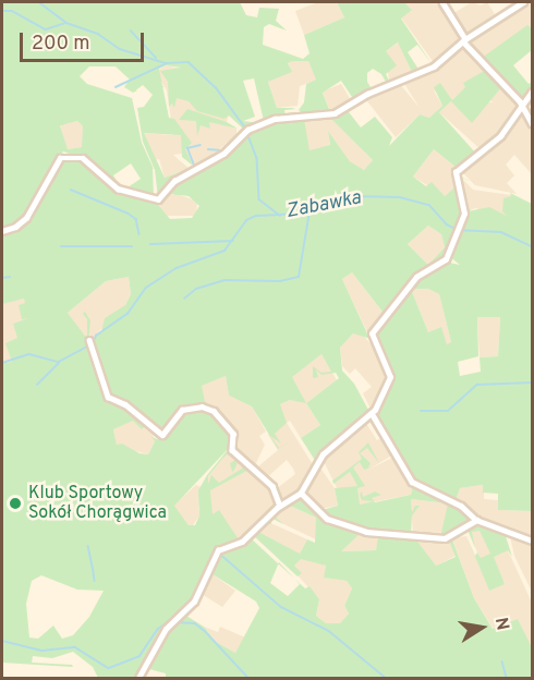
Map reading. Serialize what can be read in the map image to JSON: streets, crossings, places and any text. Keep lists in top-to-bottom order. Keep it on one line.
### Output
{"water":["Zabawka"],"places":["Klub Sportowy Sokół Chorągwica"],"scale_bar":"200 m","north":"right"}
